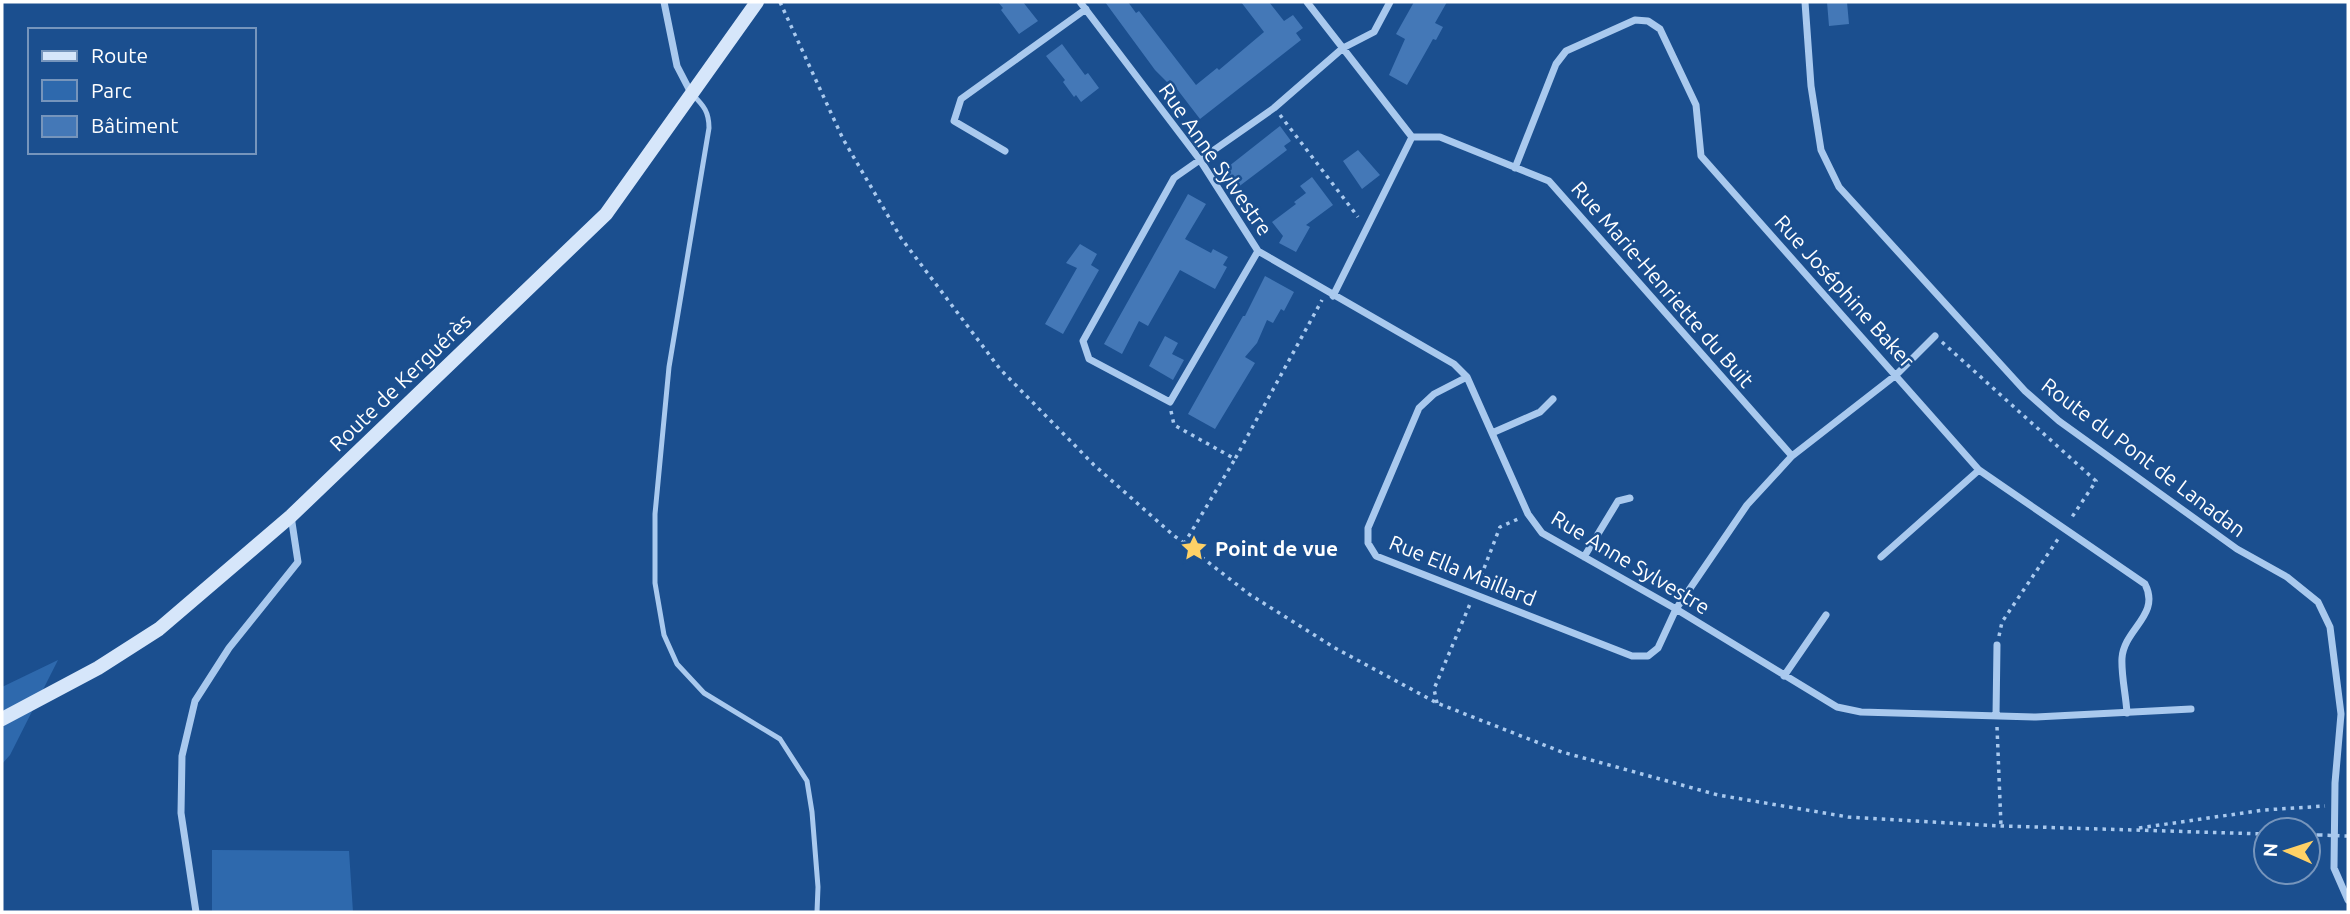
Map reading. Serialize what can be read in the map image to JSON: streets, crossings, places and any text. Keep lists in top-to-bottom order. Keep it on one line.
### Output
{"streets":{"street":["Rue Anne Sylvestre","Rue Marie-Henriette du Buit","Rue Joséphine Baker","Route de Kerguérès","Route du Pont de Lanadan","Rue Ella Maillard"]},"crossings":[["Rue Anne Sylvestre","Rue Joséphine Baker"],["Rue Anne Sylvestre","Rue Ella Maillard"],["Rue Marie-Henriette du Buit","Rue Joséphine Baker"],["Rue Marie-Henriette du Buit","Rue Ella Maillard"],["Rue Joséphine Baker","Rue Ella Maillard"]],"places":{"place":["Point de vue"]},"legend":["Route","Parc","Bâtiment"],"north":"left"}
